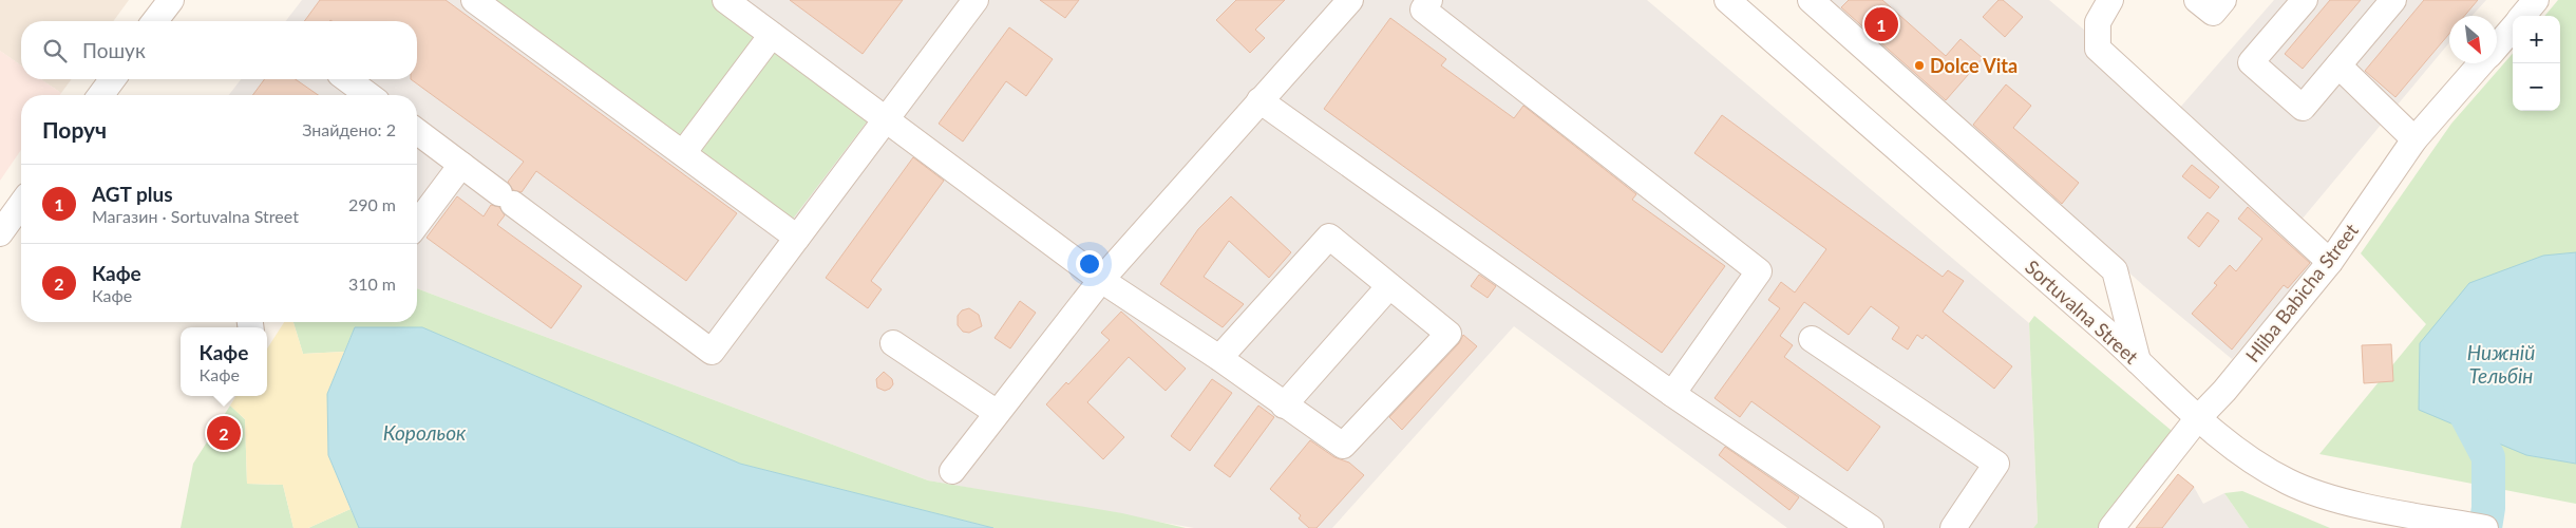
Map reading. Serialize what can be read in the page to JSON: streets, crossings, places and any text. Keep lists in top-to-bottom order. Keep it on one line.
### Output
{"streets":{"street":["Hliba Babicha Street","Sortuvalna Street"]},"crossings":[["Hliba Babicha Street","Sortuvalna Street"]],"water":["Нижній Тельбін","Корольок"],"places":["Dolce Vita"],"north":"bottom right","page":{"pins":["1","2"],"map_buttons":["+","−"],"search":"Пошук","heading":["Поруч","Знайдено: 2"],"list":[{"mark":"1","name":"AGT plus","note":"Магазин · Sortuvalna Street","value":"290 m"},{"mark":"2","name":"Кафе","note":"Кафе","value":"310 m"}],"popup":["Кафе","Кафе"]}}
